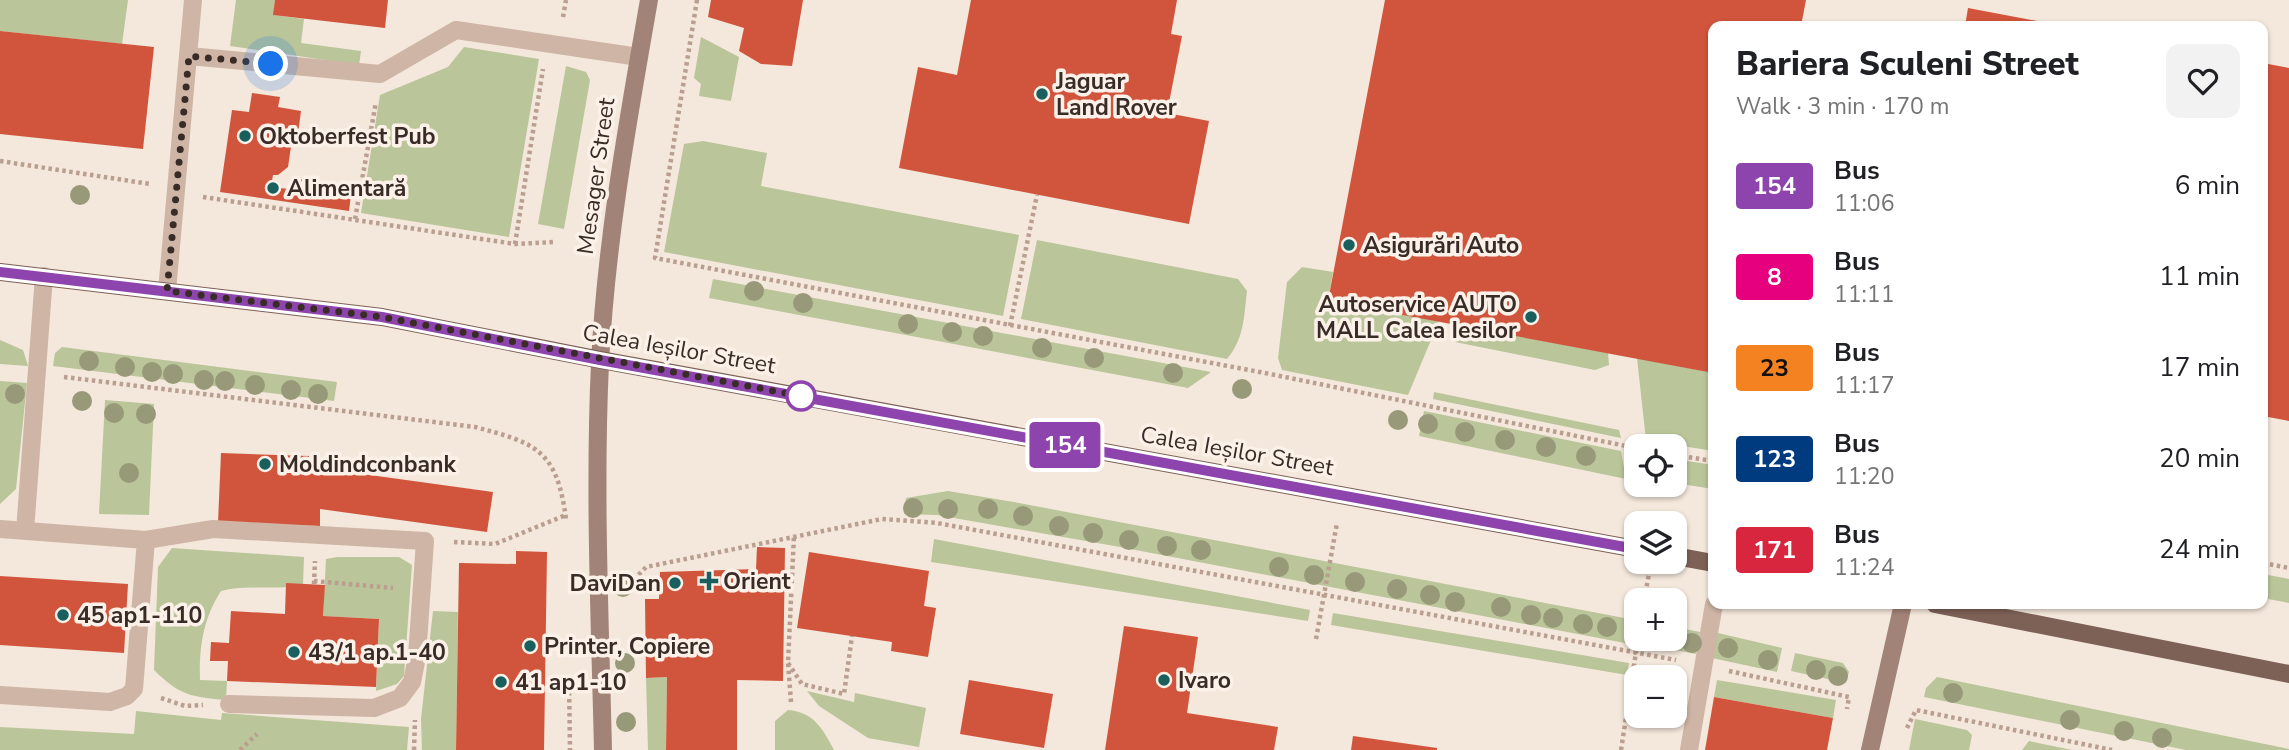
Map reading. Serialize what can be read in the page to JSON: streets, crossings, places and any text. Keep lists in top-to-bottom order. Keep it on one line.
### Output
{"streets":{"main road":["Mesager Street","Calea Ieșilor Street"]},"crossings":[["Mesager Street","Calea Ieșilor Street"]],"places":{"other":["Jaguar Land Rover","Oktoberfest Pub","Alimentară","Asigurări Auto","Autoservice AUTO MALL Calea Iesilor","Moldindconbank","DaviDan","45 ap1-110","Printer, Copiere","43/1 ap.1-40","Ivaro","41 ap1-10"],"health":["Orient"]},"lines":["bus line 154"],"page":{"on_map":"154","heading":["Bariera Sculeni Street","Walk · 3 min · 170 m"],"list":[{"mark":"154","name":"Bus","note":"11:06","value":"6 min"},{"mark":"8","name":"Bus","note":"11:11","value":"11 min"},{"mark":"23","name":"Bus","note":"11:17","value":"17 min"},{"mark":"123","name":"Bus","note":"11:20","value":"20 min"},{"mark":"171","name":"Bus","note":"11:24","value":"24 min"}],"map_buttons":["+","−"]}}
